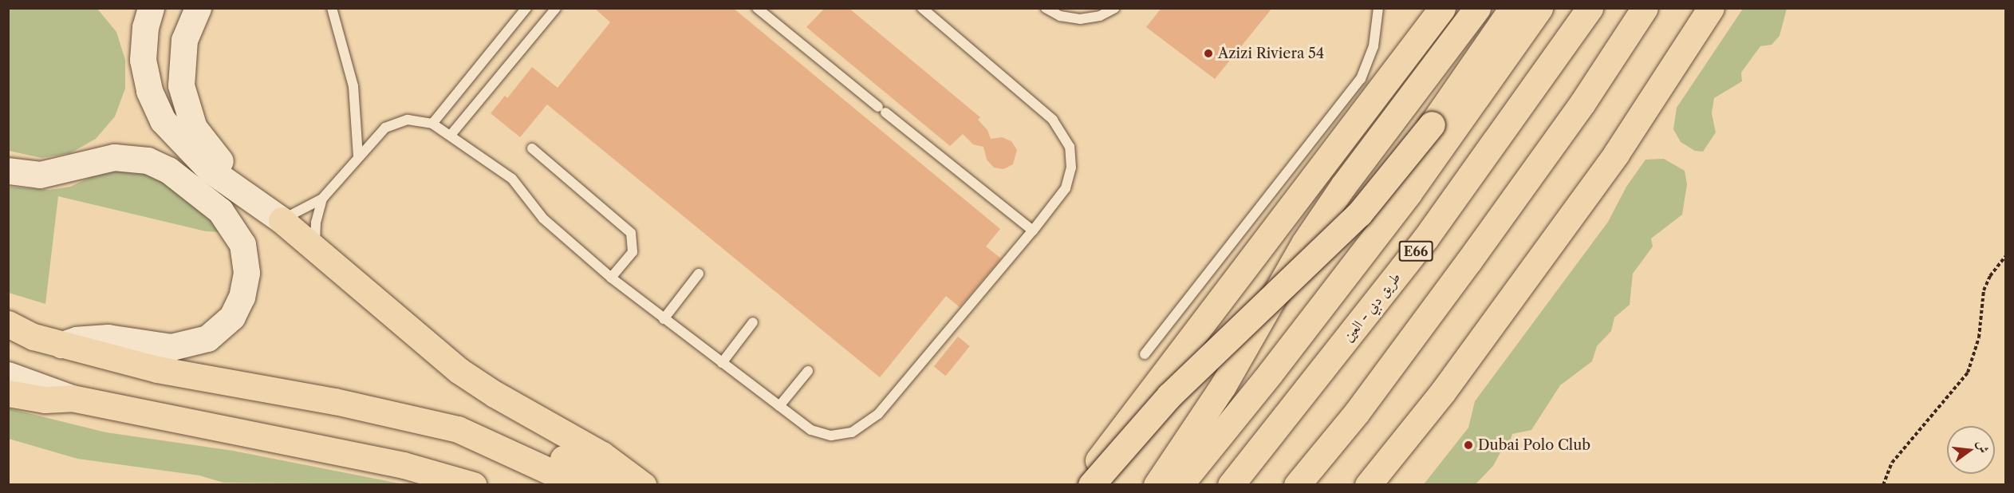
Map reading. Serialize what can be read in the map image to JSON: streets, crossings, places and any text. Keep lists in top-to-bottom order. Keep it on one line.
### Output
{"streets":{"main road":["E66","طريق دبي - العين"]},"places":["Azizi Riviera 54","Dubai Polo Club"],"north":"right"}
